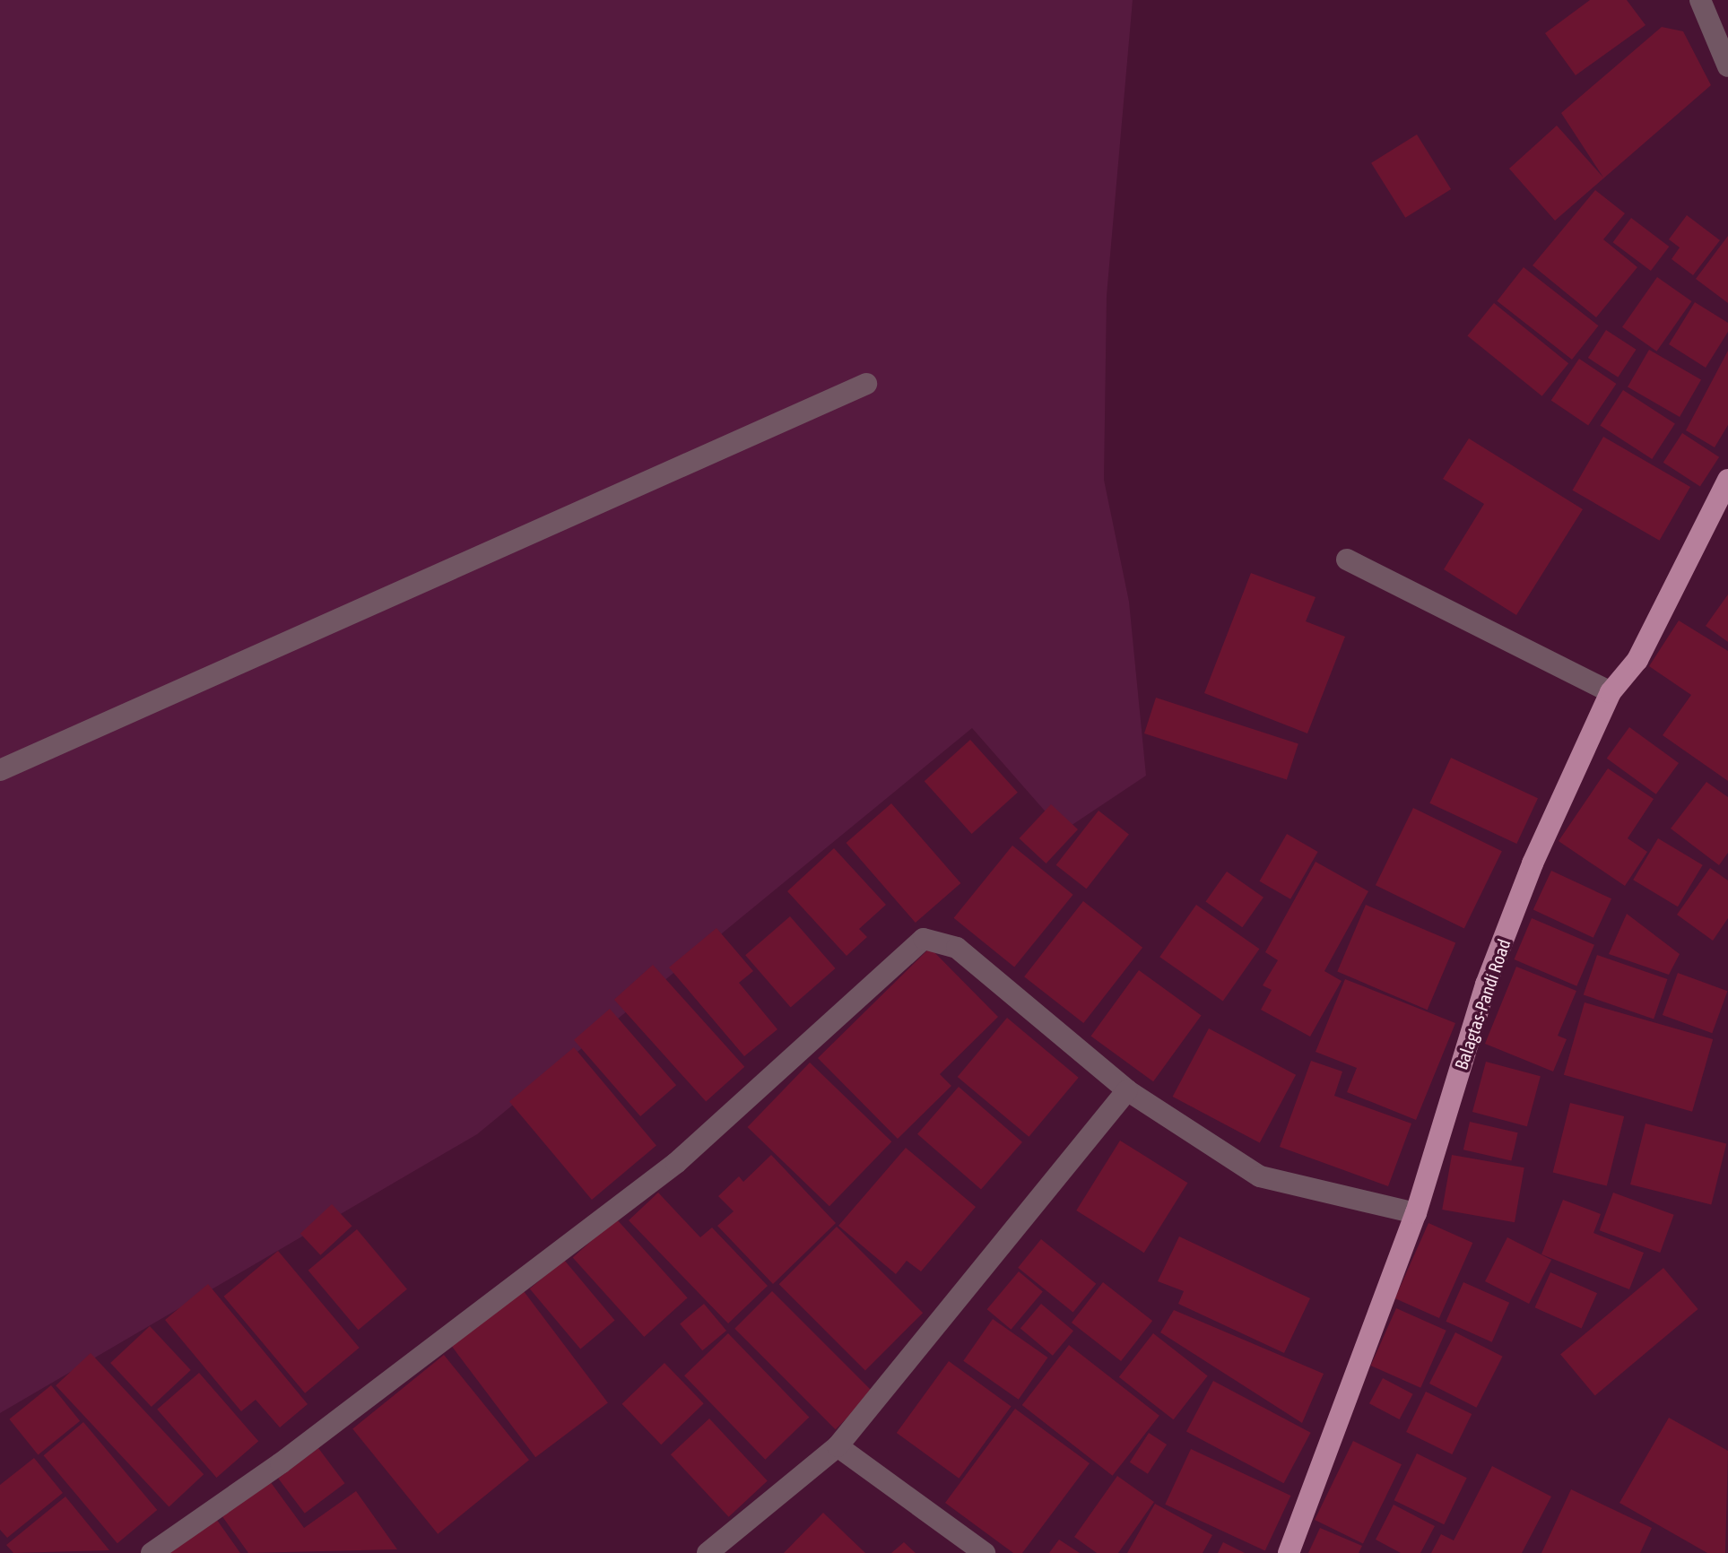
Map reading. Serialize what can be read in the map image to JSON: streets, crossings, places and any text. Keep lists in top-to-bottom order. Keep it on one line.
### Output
{"streets":{"main road":["Balagtas-Pandi Road"]}}
